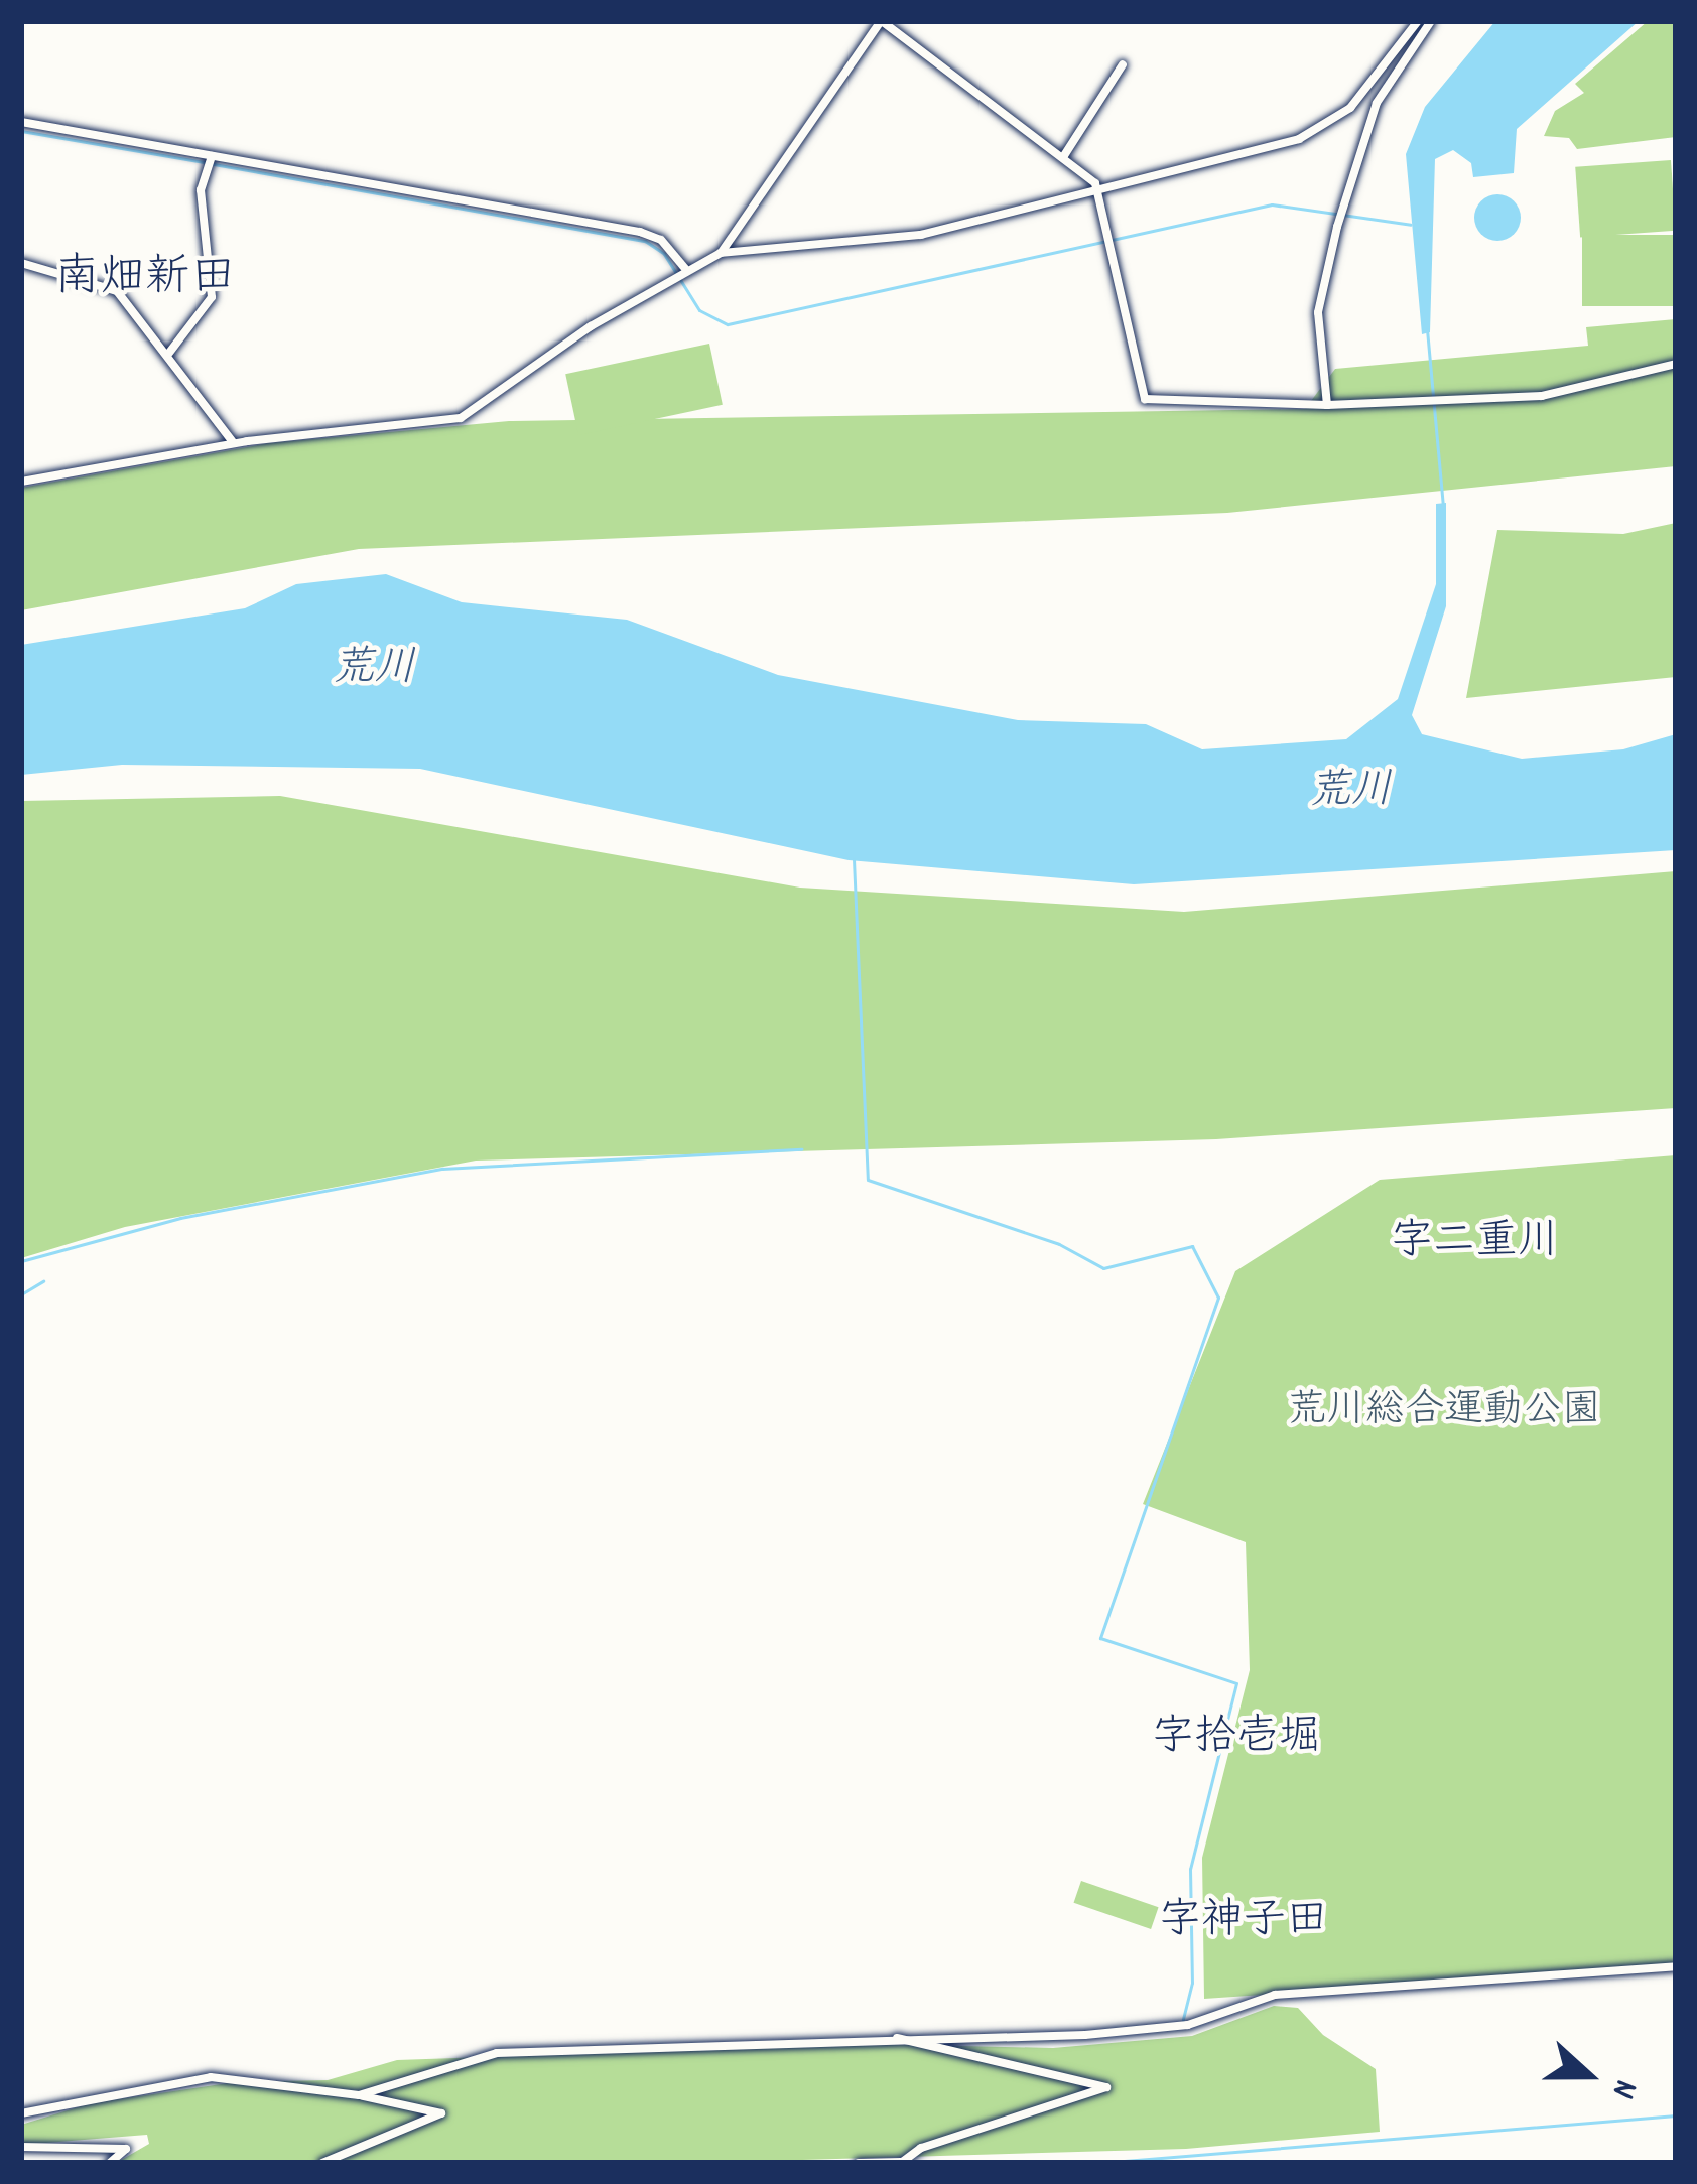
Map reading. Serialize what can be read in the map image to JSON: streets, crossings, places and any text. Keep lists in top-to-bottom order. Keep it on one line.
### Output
{"districts":["南畑新田","字二重川","字拾壱堀","字神子田"],"water":["荒川"],"parks":["荒川総合運動公園"],"north":"right"}
